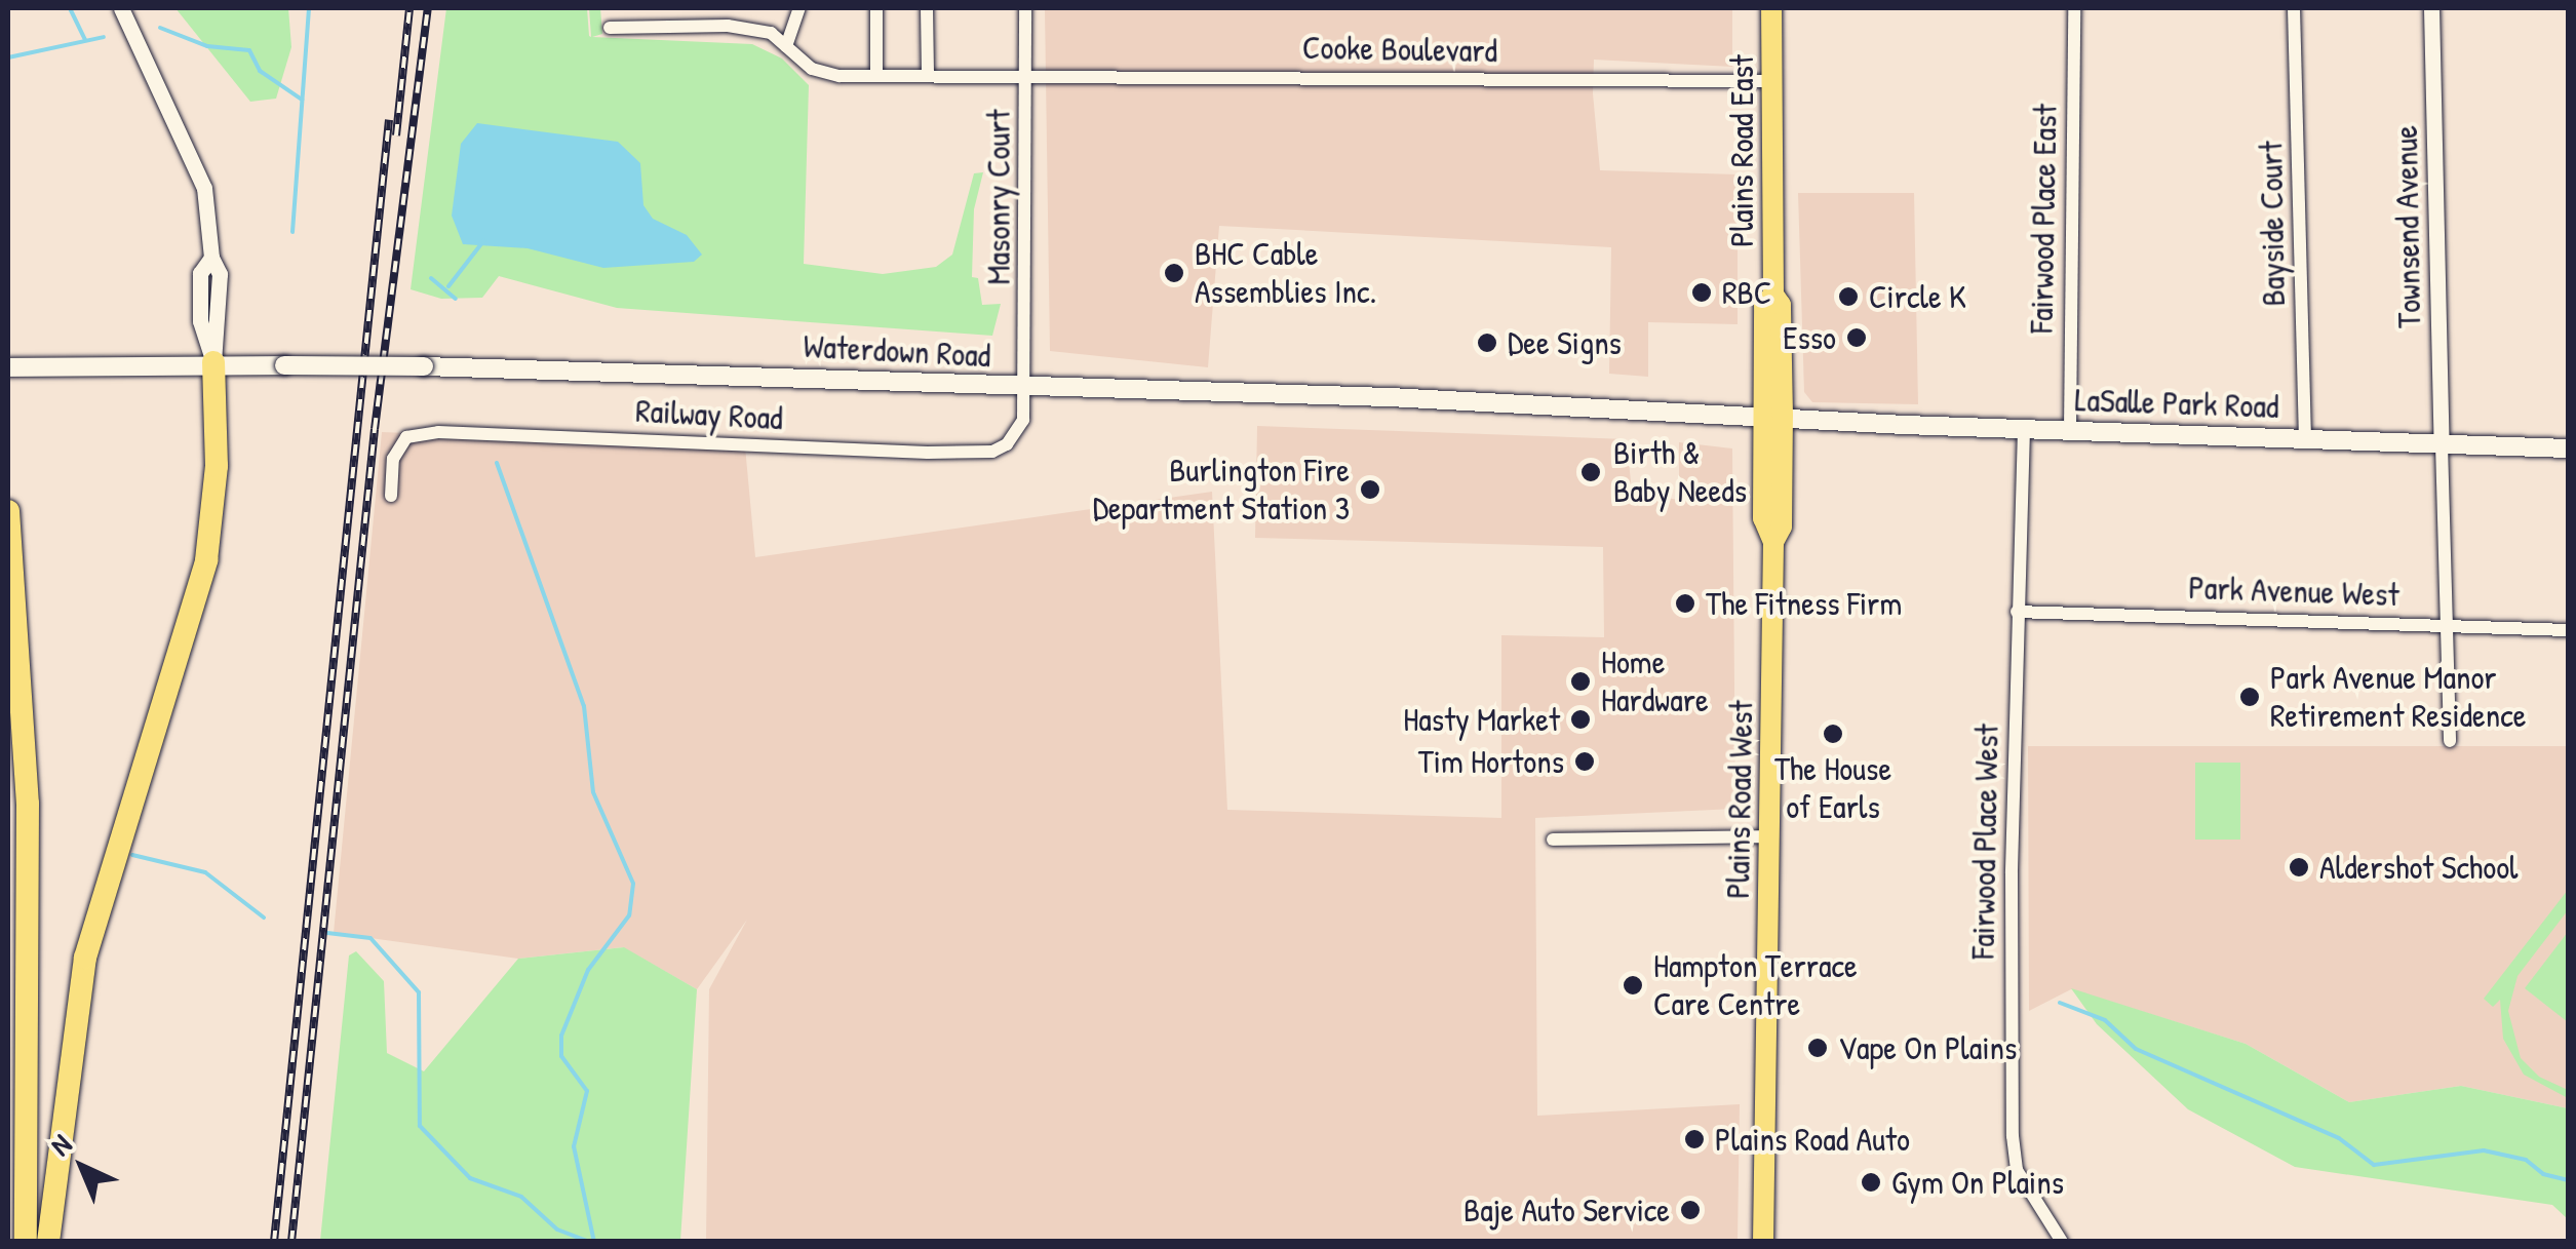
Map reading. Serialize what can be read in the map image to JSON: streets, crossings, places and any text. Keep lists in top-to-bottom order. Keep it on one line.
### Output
{"streets":{"main road":["Plains Road East","Waterdown Road","LaSalle Park Road","Plains Road West"],"street":["Cooke Boulevard","Masonry Court","Fairwood Place East","Bayside Court","Townsend Avenue","Railway Road","Park Avenue West","Fairwood Place West"]},"crossings":[["Cooke Boulevard","Plains Road East"],["Cooke Boulevard","Masonry Court"],["Plains Road East","Waterdown Road"],["Plains Road East","LaSalle Park Road"],["Plains Road East","Plains Road West"],["Masonry Court","Waterdown Road"],["Masonry Court","Railway Road"],["Fairwood Place East","LaSalle Park Road"],["Bayside Court","LaSalle Park Road"],["Townsend Avenue","LaSalle Park Road"],["Waterdown Road","LaSalle Park Road"],["Waterdown Road","Railway Road"],["Waterdown Road","Plains Road West"],["LaSalle Park Road","Plains Road West"],["LaSalle Park Road","Fairwood Place West"],["Park Avenue West","Fairwood Place West"]],"places":["BHC Cable Assemblies Inc.","RBC","Circle K","Esso","Dee Signs","Birth & Baby Needs","Burlington Fire Department Station 3","The Fitness Firm","Home Hardware","Park Avenue Manor Retirement Residence","Hasty Market","The House of Earls","Tim Hortons","Aldershot School","Hampton Terrace Care Centre","Vape On Plains","Plains Road Auto","Gym On Plains","Baje Auto Service"],"north":"top left"}
